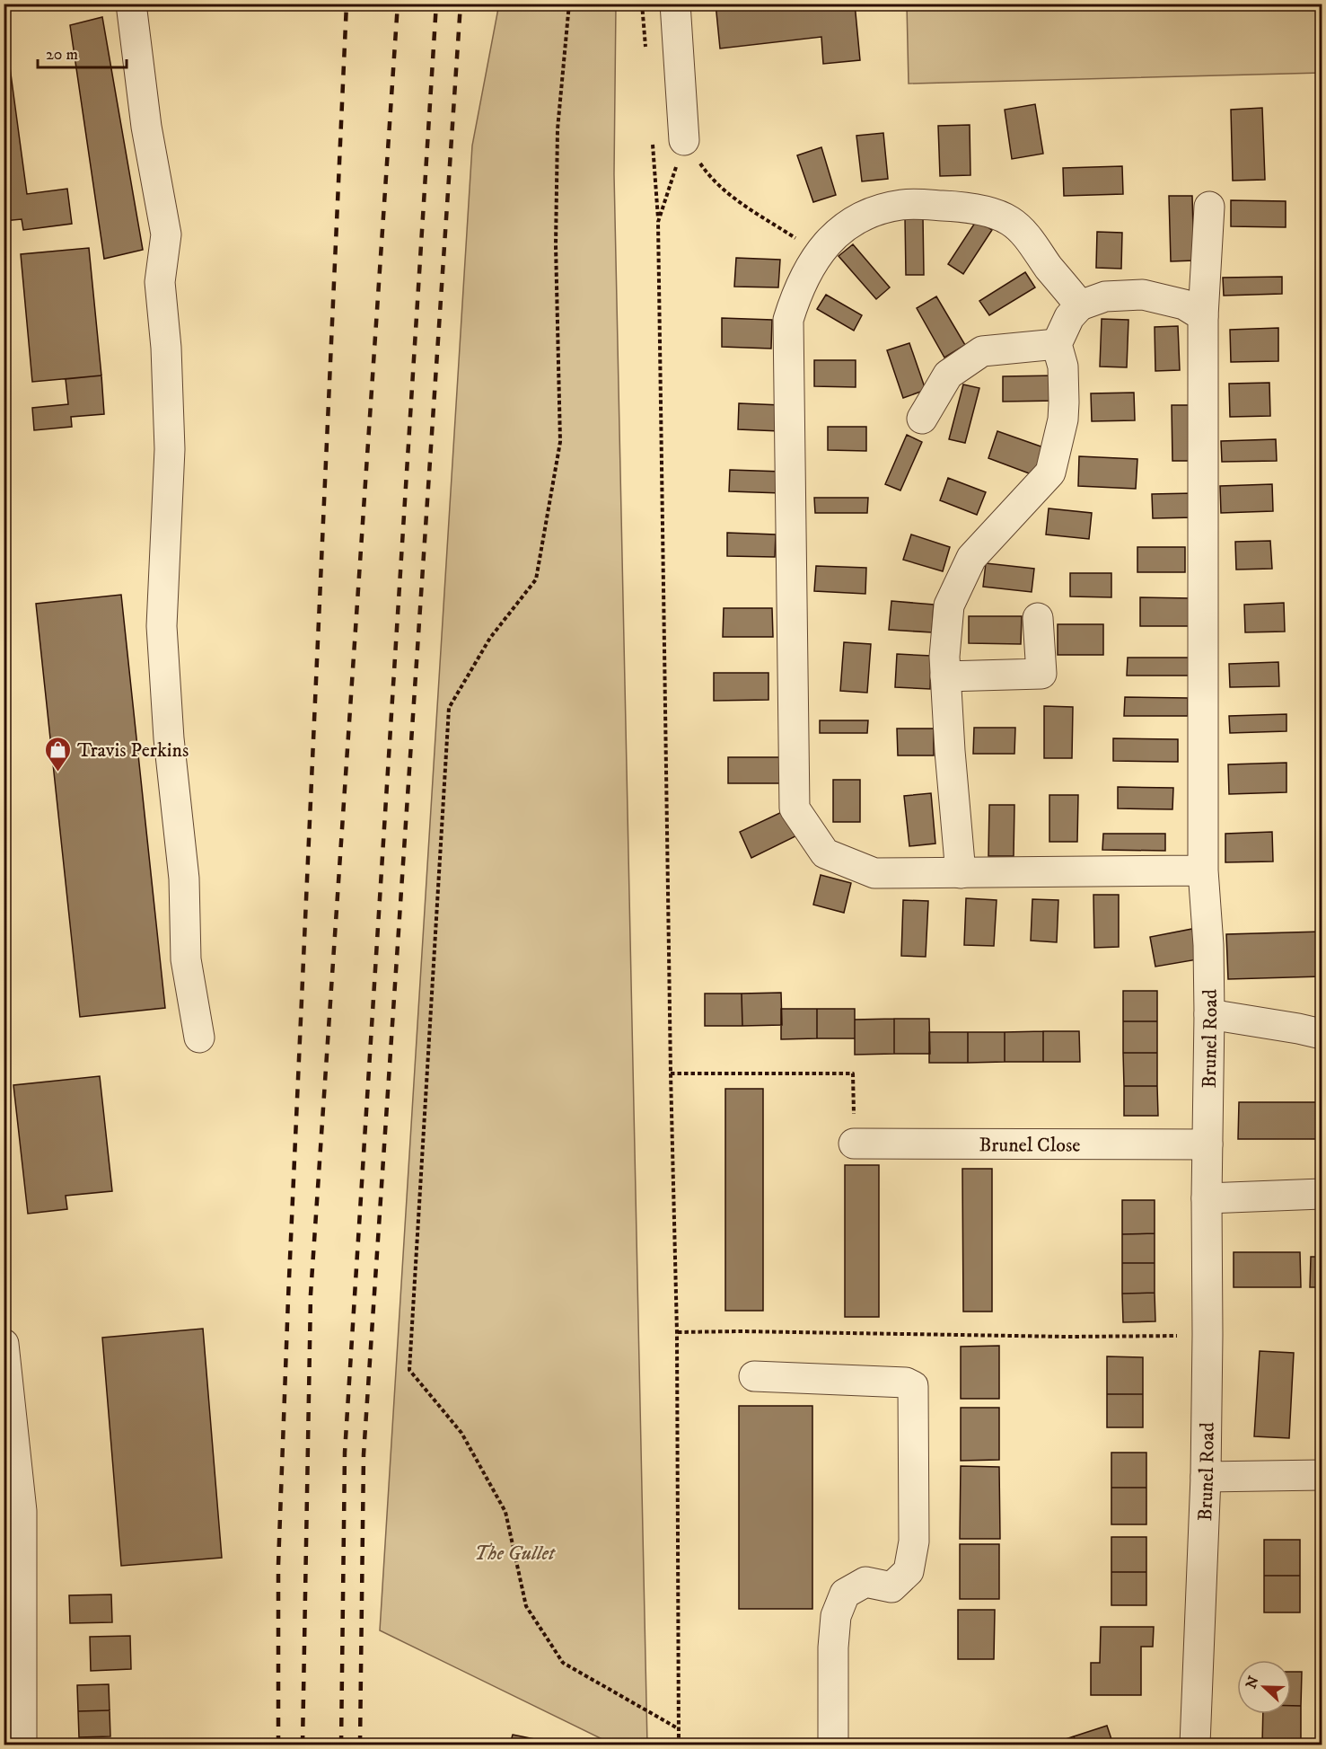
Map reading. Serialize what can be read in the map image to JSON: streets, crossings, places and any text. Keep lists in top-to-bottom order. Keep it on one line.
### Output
{"streets":{"street":["Brunel Road","Brunel Close"]},"crossings":[["Brunel Road","Brunel Close"]],"parks":["The Gullet"],"places":{"shop":["Travis Perkins"]},"scale_bar":"20 m","north":"left"}
